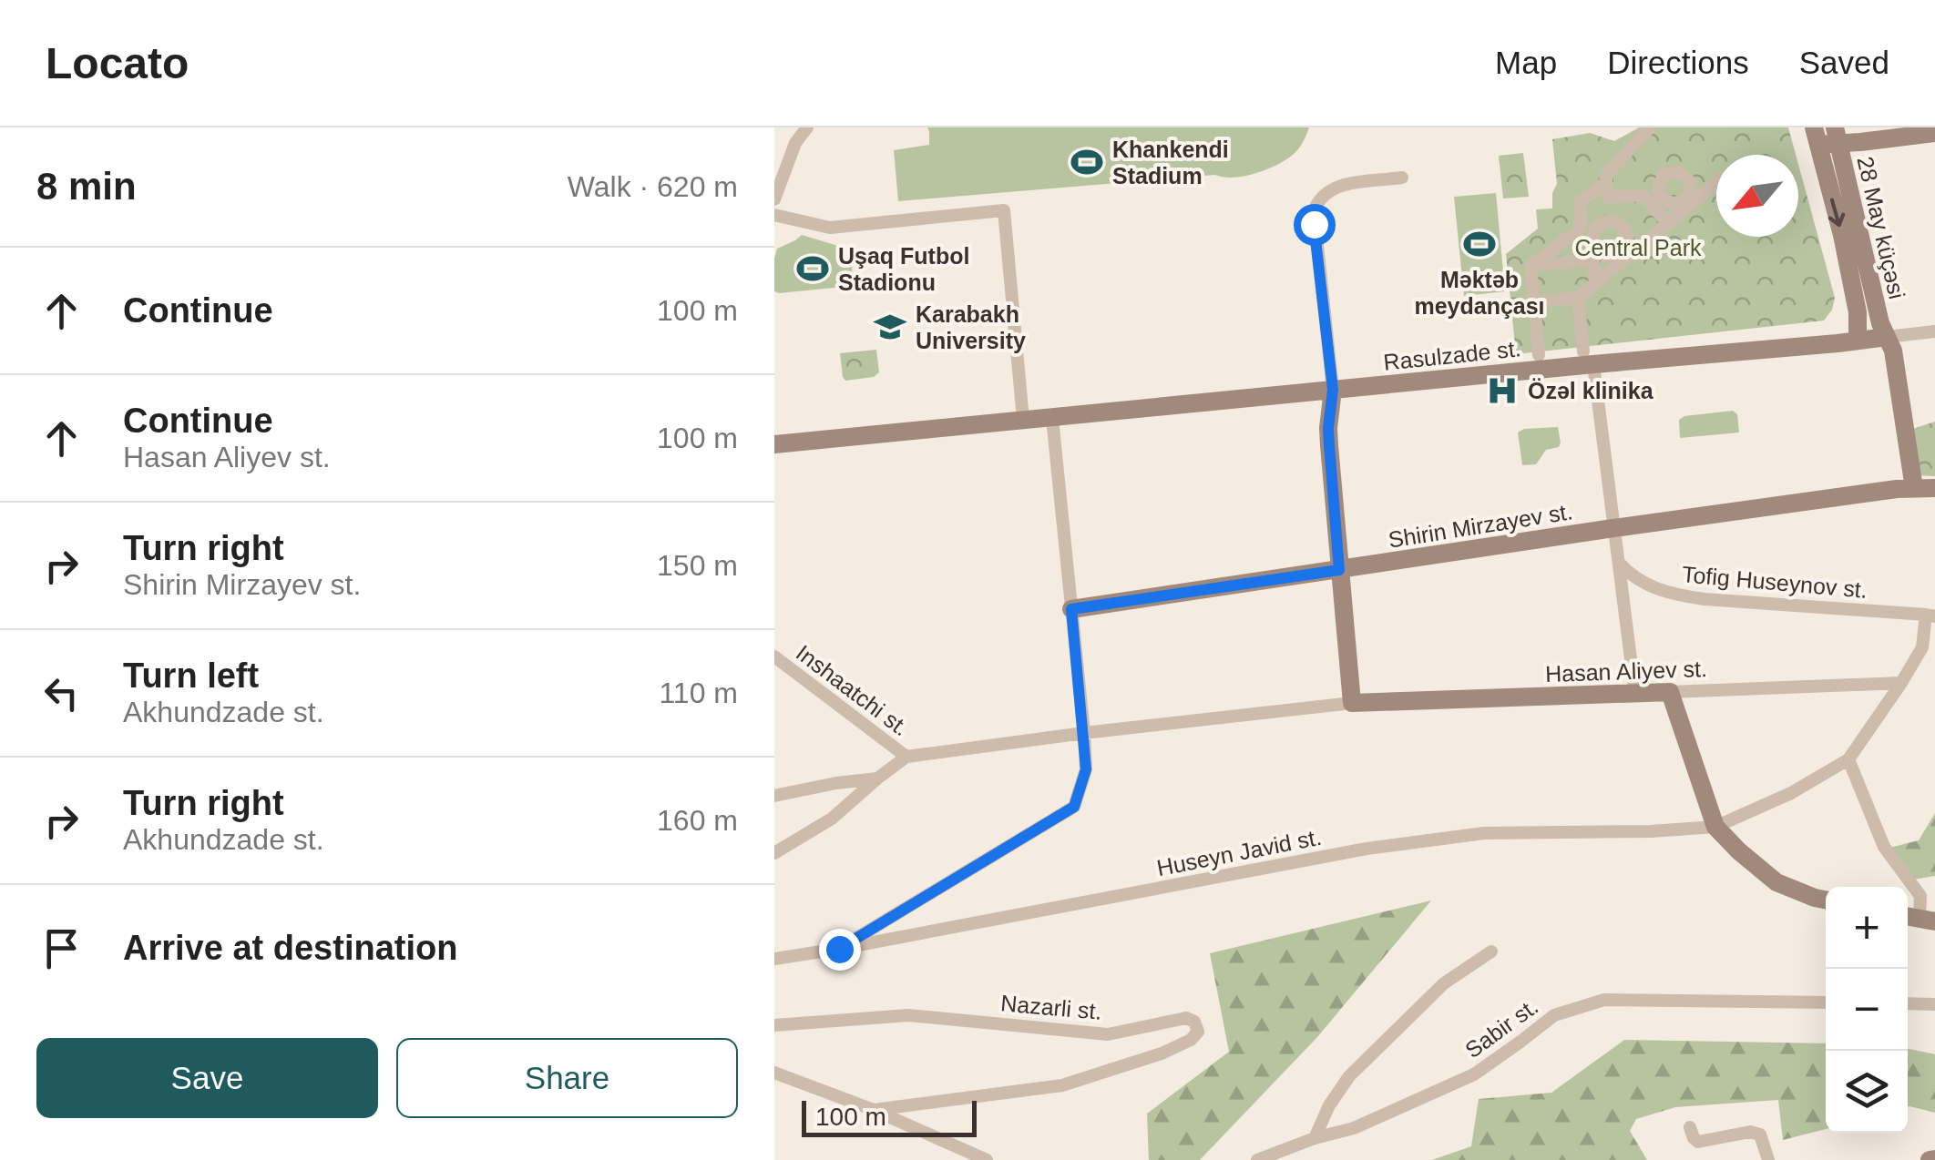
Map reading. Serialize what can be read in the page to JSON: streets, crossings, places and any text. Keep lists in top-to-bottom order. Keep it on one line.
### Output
{"streets":{"street":["28 May küçəsi","Rasulzade st.","Shirin Mirzayev st.","Tofig Huseynov st.","Hasan Aliyev st.","Inshaatchi st.","Huseyn Javid st.","Nazarli st.","Sabir st."]},"crossings":[["28 May küçəsi","Rasulzade st."],["28 May küçəsi","Shirin Mirzayev st."],["Hasan Aliyev st.","Inshaatchi st."]],"parks":["Central Park"],"places":{"sports":["Khankendi Stadium","Məktəb meydançası","Uşaq Futbol Stadionu"],"school or university":["Karabakh University"],"hospital":["Özəl klinika"]},"scale_bar":"100 m","north":"bottom left","page":{"header":"Locato","nav":["Map","Directions","Saved"],"heading":["8 min","Walk · 620 m"],"list":[["Continue","100 m"],["Continue","Hasan Aliyev st.","100 m"],["Turn right","Shirin Mirzayev st.","150 m"],["Turn left","Akhundzade st.","110 m"],["Turn right","Akhundzade st.","160 m"],"Arrive at destination"],"map_buttons":["+","−"],"buttons":["Save","Share"],"scale":"100 m"}}
